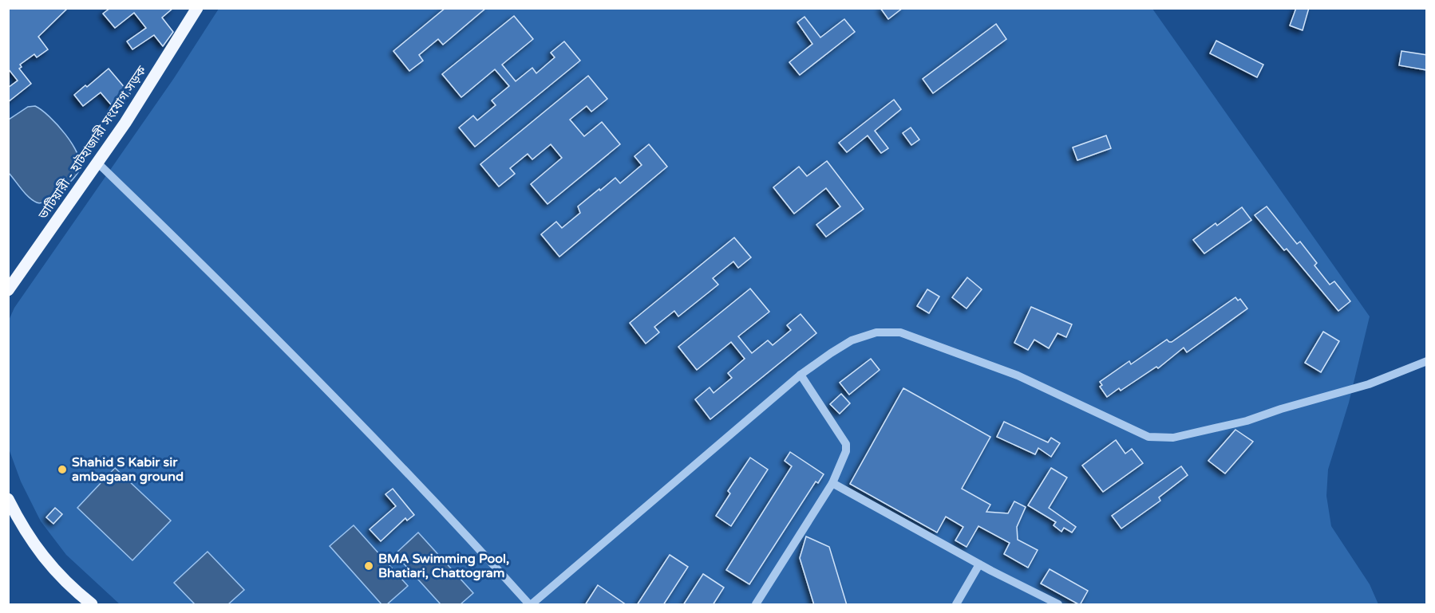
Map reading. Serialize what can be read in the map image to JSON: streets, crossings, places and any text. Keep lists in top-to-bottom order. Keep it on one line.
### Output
{"streets":{"main road":["ভাটিয়ারী - হাটহাজারী সংযোগ সড়ক"]},"places":["Shahid S Kabir sir ambagaan ground","BMA Swimming Pool, Bhatiari, Chattogram"]}
